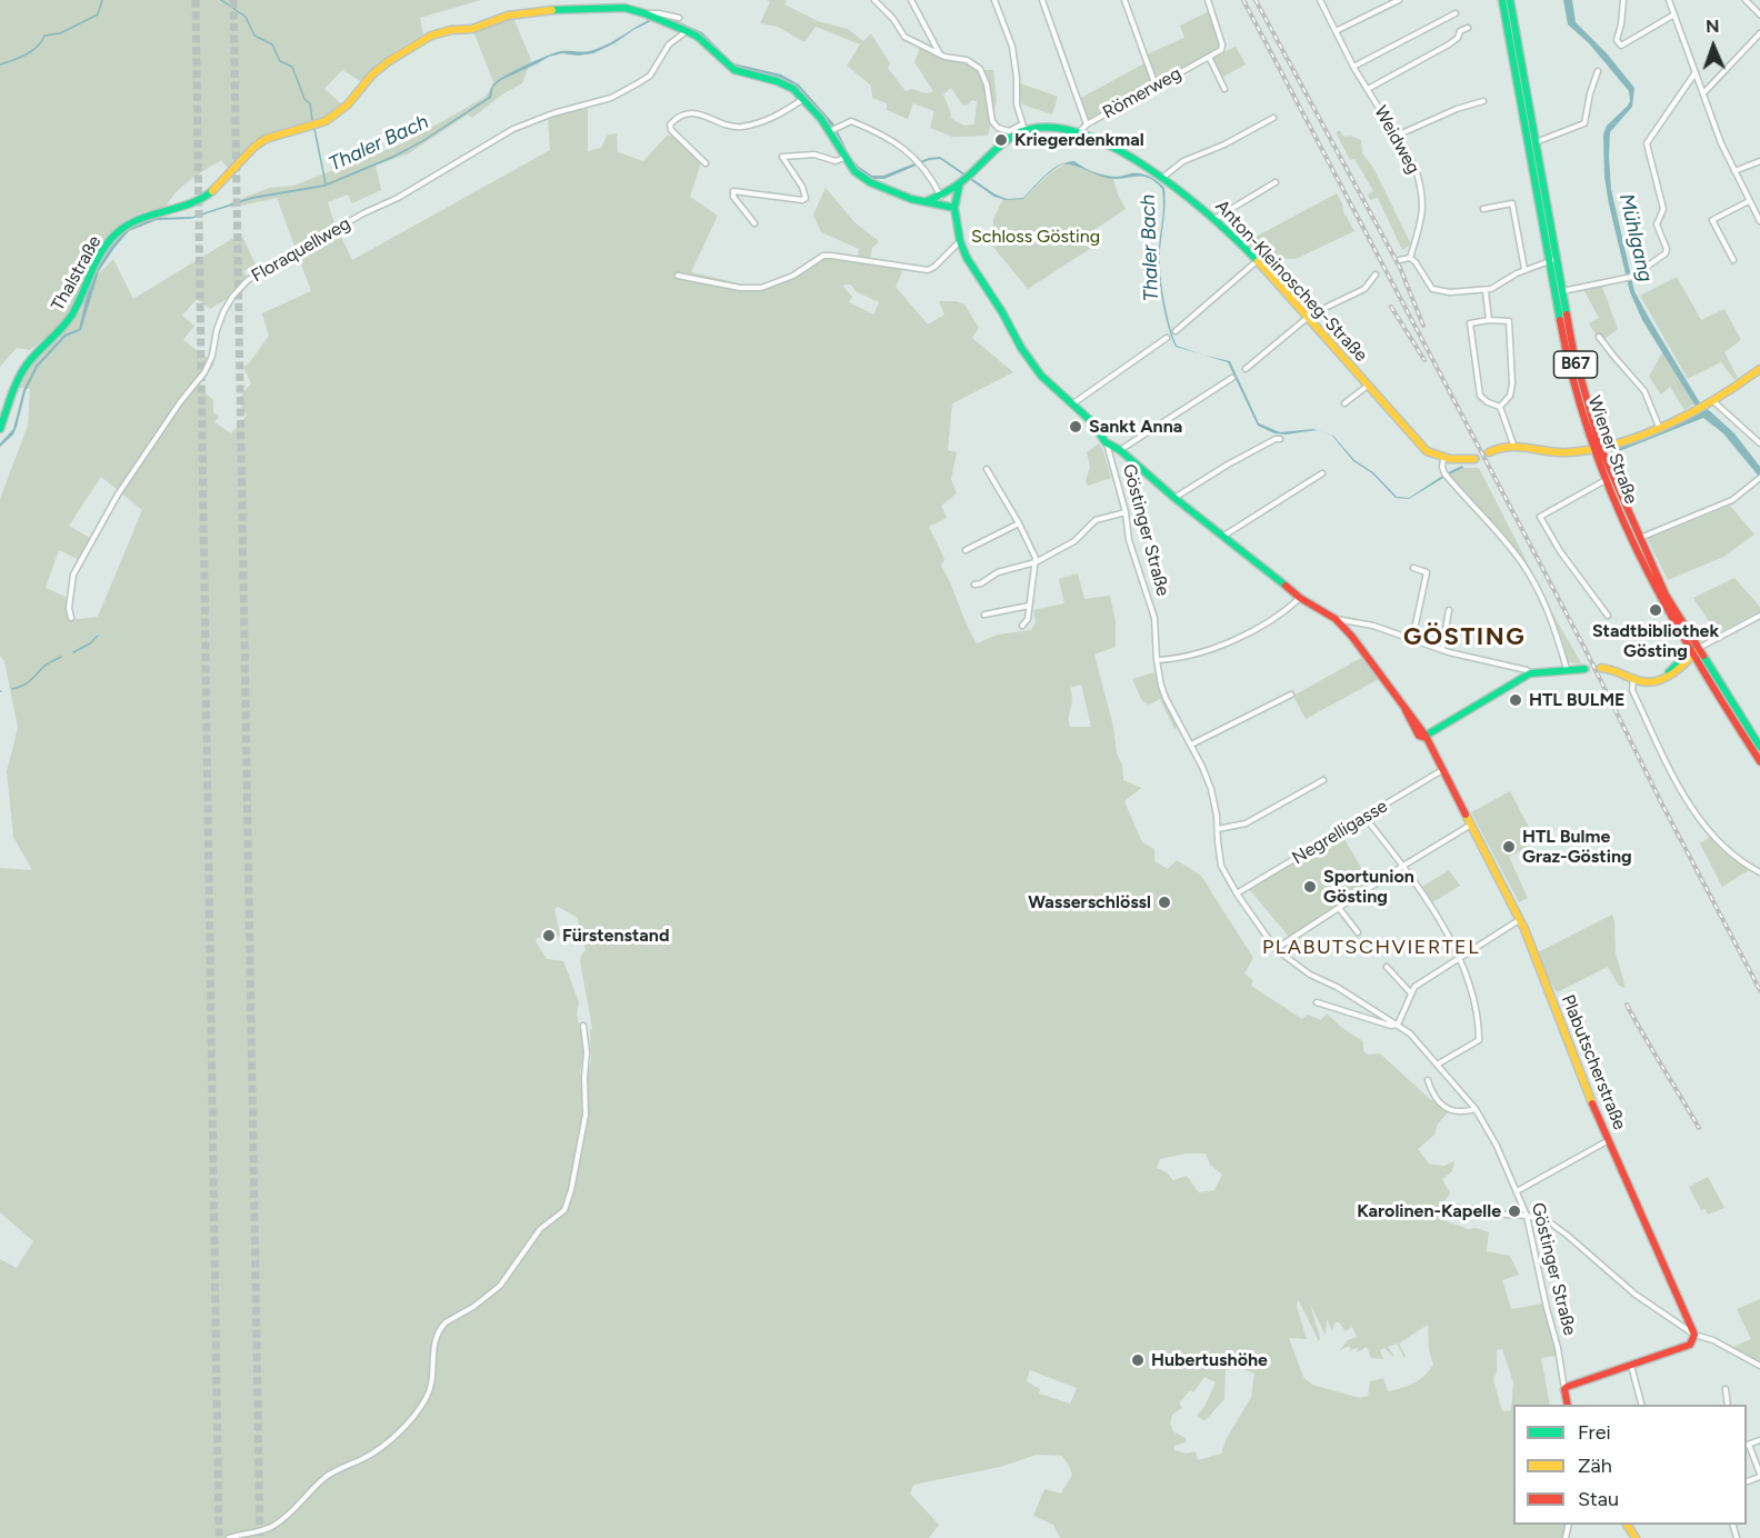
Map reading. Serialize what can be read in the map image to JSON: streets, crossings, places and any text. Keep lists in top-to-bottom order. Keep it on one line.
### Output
{"streets":{"main road":["Thalstraße","Anton-Kleinoscheg-Straße","B67","Wiener Straße","Göstinger Straße","Plabutscherstraße"],"street":["Römerweg","Weidweg","Floraquellweg","Negrelligasse"]},"crossings":[["Römerweg","Anton-Kleinoscheg-Straße"],["Floraquellweg","Thalstraße"],["Göstinger Straße","Negrelligasse"],["Göstinger Straße","Plabutscherstraße"],["Negrelligasse","Plabutscherstraße"]],"districts":["GÖSTING","PLABUTSCHVIERTEL"],"water":["Thaler Bach","Mühlgang"],"parks":["Schloss Gösting"],"places":["Kriegerdenkmal","Sankt Anna","Stadtbibliothek Gösting","HTL BULME","HTL Bulme Graz-Gösting","Sportunion Gösting","Wasserschlössl","Fürstenstand","Karolinen-Kapelle","Hubertushöhe"],"legend":["Frei","Zäh","Stau"],"north":"top"}
